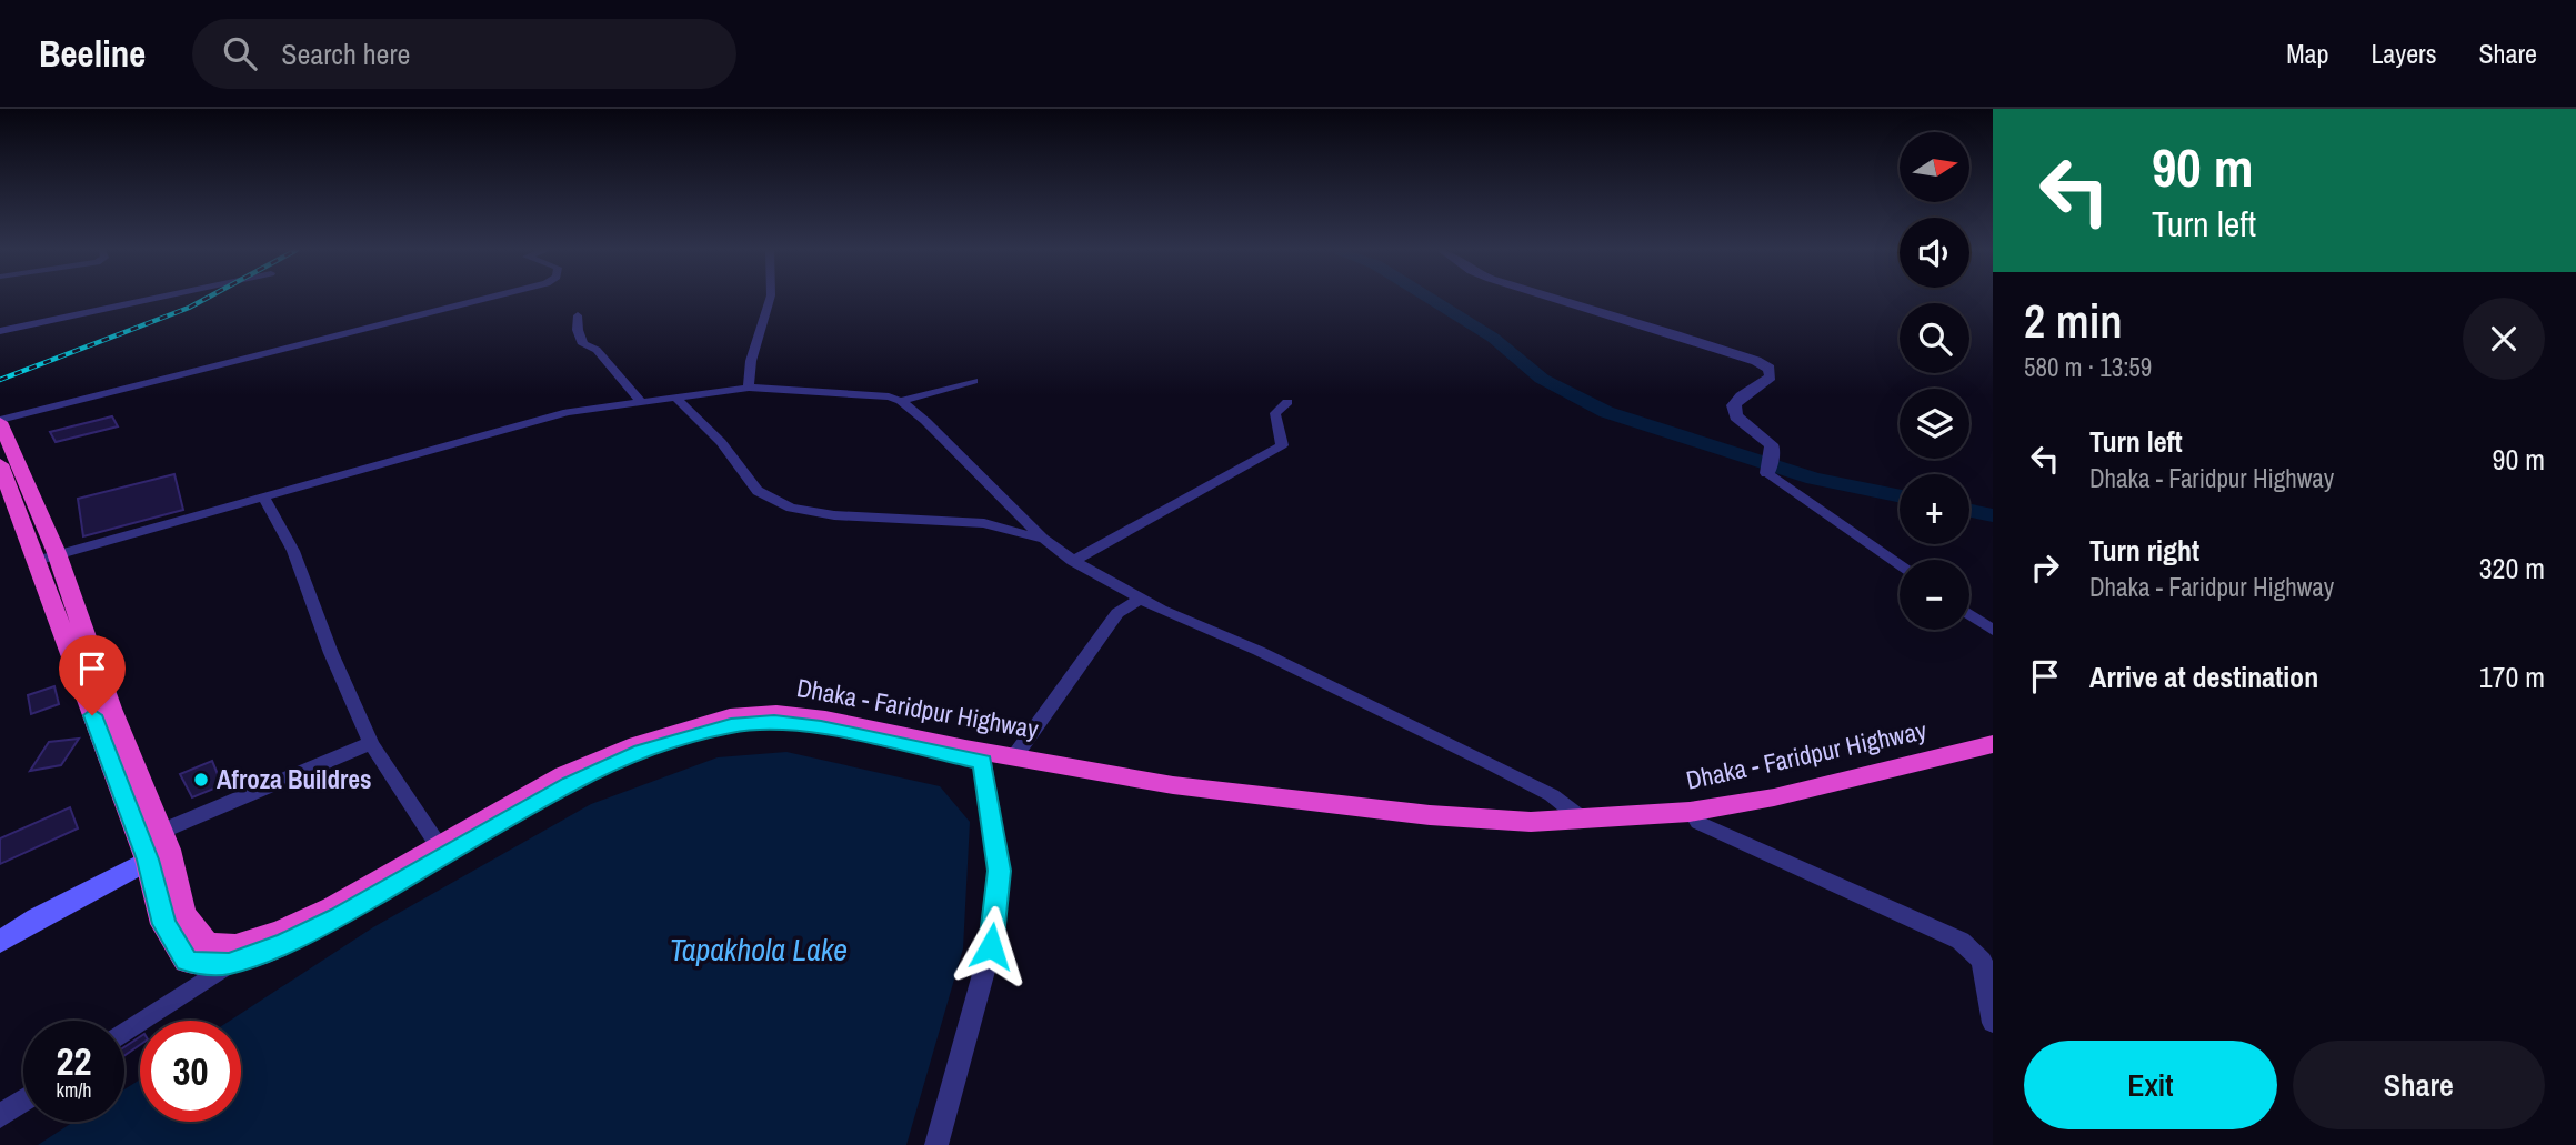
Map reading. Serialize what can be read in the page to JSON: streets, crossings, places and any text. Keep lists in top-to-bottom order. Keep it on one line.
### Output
{"streets":{"highway":["Dhaka - Faridpur Highway"]},"water":["Tapakhola Lake"],"places":["Afroza Buildres"],"north":"right","page":{"header":"Beeline","search":"Search here","nav":["Map","Layers","Share"],"turn":["90 m","Turn left"],"map_buttons":["+","−"],"heading":["2 min","580 m · 13:59"],"list":[{"name":"Turn left","note":"Dhaka - Faridpur Highway","value":"90 m"},{"name":"Turn right","note":"Dhaka - Faridpur Highway","value":"320 m"},{"name":"Arrive at destination","value":"170 m"}],"speed":"22 km/h","limit":"30","buttons":["Exit","Share"]}}
